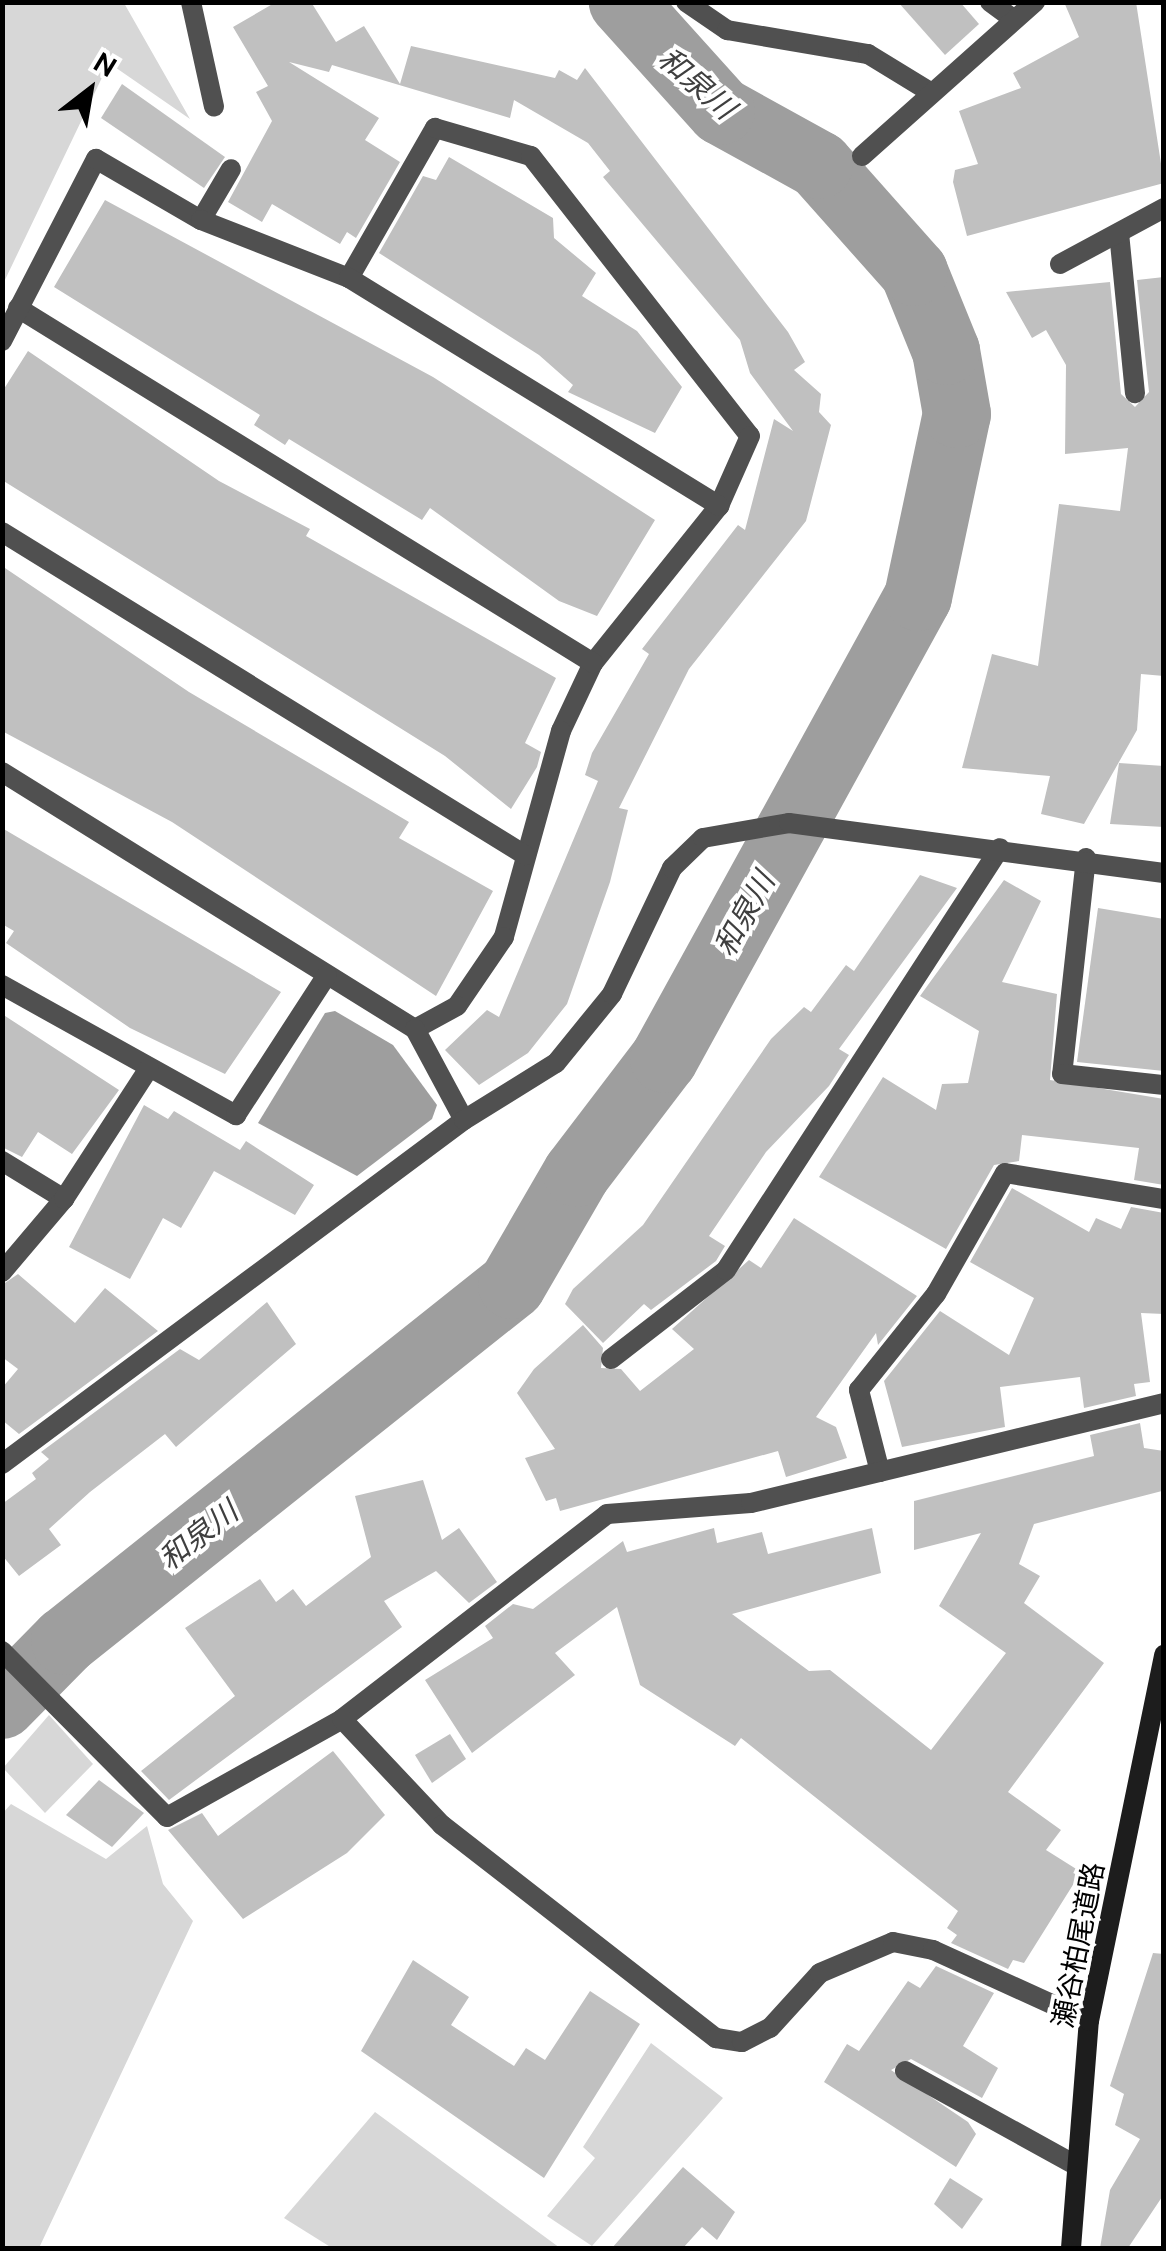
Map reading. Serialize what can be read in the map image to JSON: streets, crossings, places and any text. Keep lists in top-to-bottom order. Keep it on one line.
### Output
{"streets":{"main road":["瀬谷柏尾道路"]},"water":["和泉川"],"north":"top right"}
